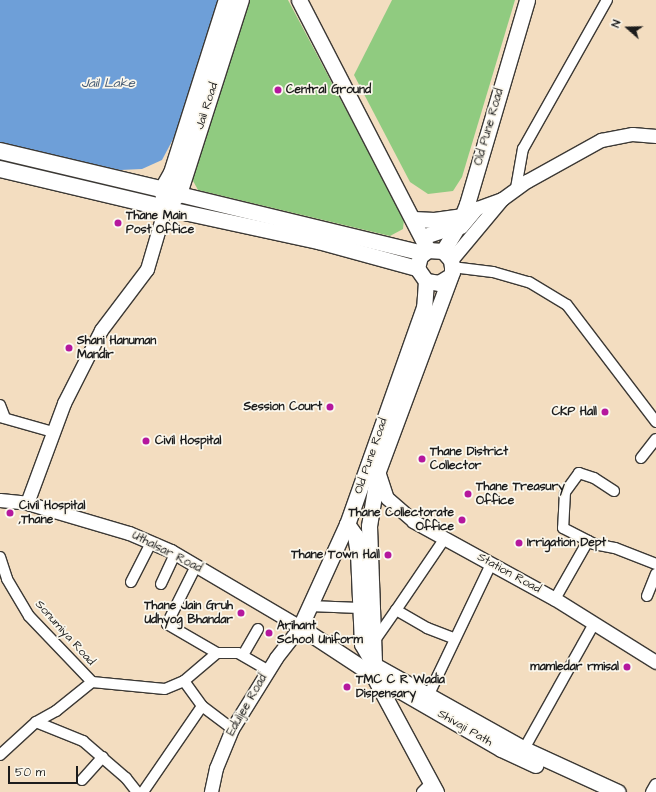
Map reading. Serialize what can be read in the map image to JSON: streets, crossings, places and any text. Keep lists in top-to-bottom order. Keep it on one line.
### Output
{"streets":{"main road":["Jail Road","Old Pune Road","Shivaji Path"],"street":["Uthalsar Road","Station Road","Sonumiya Road","Eduljee Road"]},"crossings":[["Old Pune Road","Uthalsar Road"],["Old Pune Road","Station Road"],["Old Pune Road","Eduljee Road"],["Old Pune Road","Shivaji Path"],["Uthalsar Road","Eduljee Road"],["Uthalsar Road","Shivaji Path"],["Eduljee Road","Shivaji Path"]],"water":["Jail Lake"],"places":["Central Ground","Thane Main Post Office","Shani Hanuman Mandir","Session Court","CKP Hall","Civil Hospital","Thane District Collector","Thane Treasury Office","Civil Hospital ,Thane","Thane Collectorate Office","Irrigation Dept","Thane Town Hall","Thane Jain Gruh Udhyog Bhandar","Arihant School Uniform","mamledar rmisal","TMC C R Wadia Dispensary"],"scale_bar":"50 m","north":"left"}
